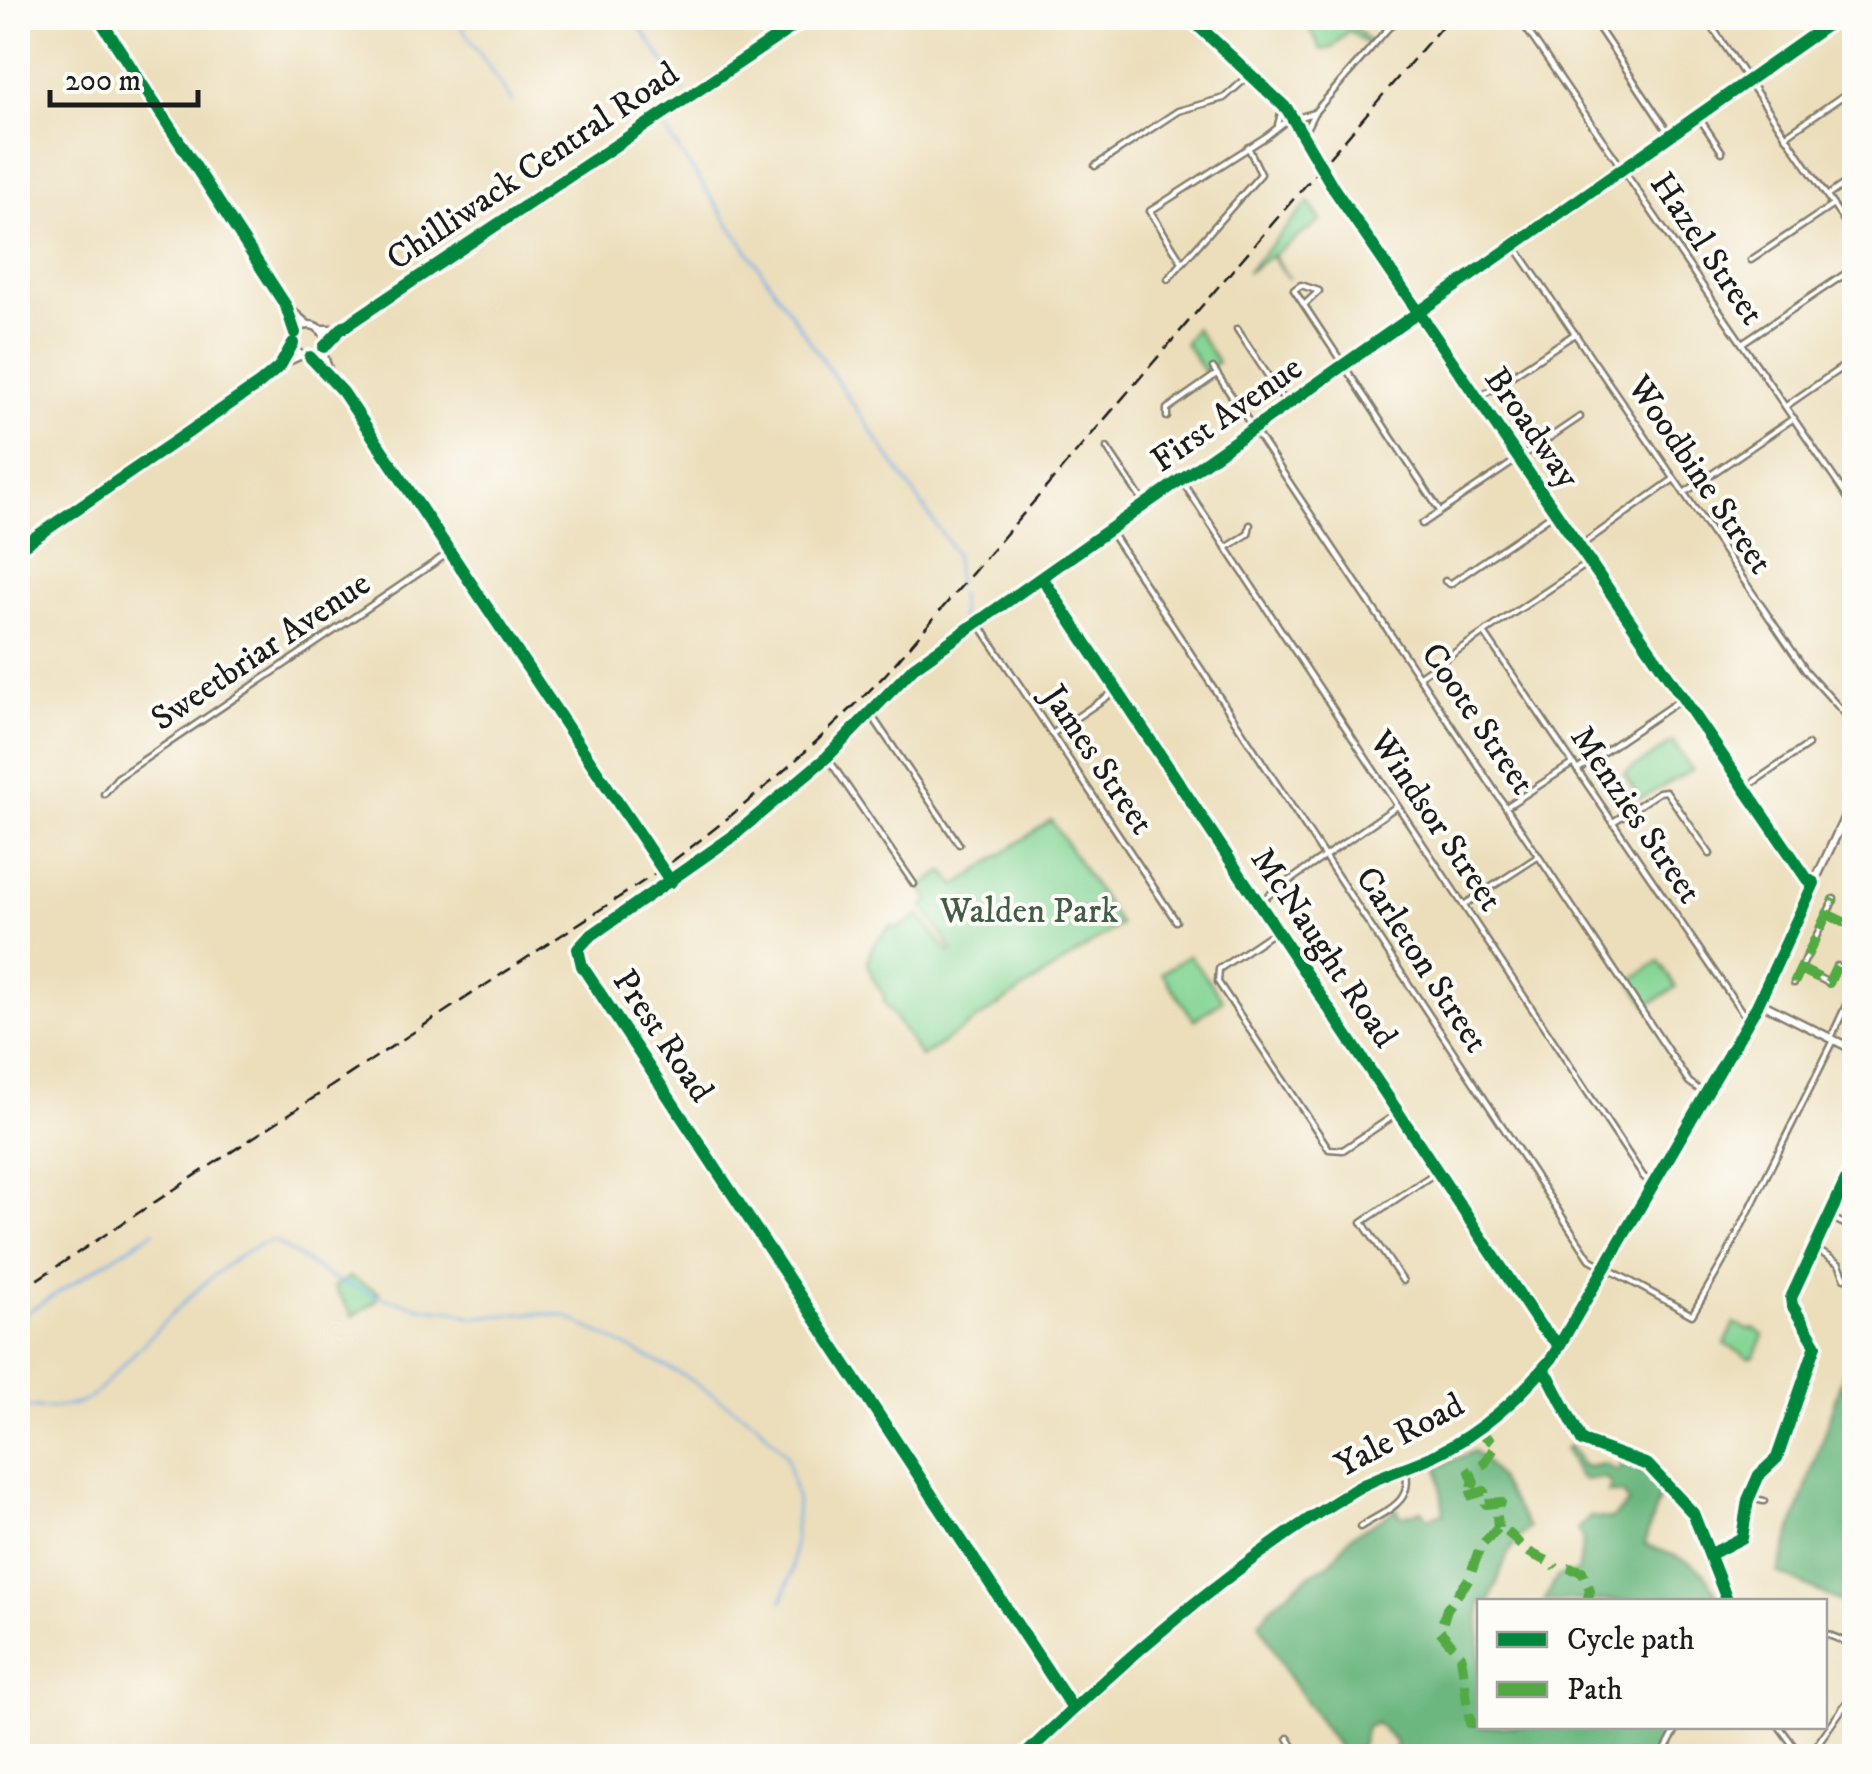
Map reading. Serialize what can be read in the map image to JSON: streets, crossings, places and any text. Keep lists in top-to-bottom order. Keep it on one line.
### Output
{"streets":{"street":["Chilliwack Central Road","Hazel Street","First Avenue","Broadway","Woodbine Street","Sweetbriar Avenue","Coote Street","James Street","Menzies Street","Windsor Street","McNaught Road","Carleton Street","Prest Road","Yale Road"]},"crossings":[["Hazel Street","First Avenue"],["First Avenue","Broadway"],["First Avenue","Woodbine Street"],["First Avenue","Coote Street"],["First Avenue","James Street"],["First Avenue","Windsor Street"],["First Avenue","McNaught Road"],["First Avenue","Carleton Street"],["First Avenue","Prest Road"],["Broadway","Yale Road"],["Coote Street","Yale Road"],["Menzies Street","Yale Road"],["Windsor Street","Yale Road"],["McNaught Road","Yale Road"],["Carleton Street","Yale Road"],["Prest Road","Yale Road"]],"parks":["Walden Park"],"legend":["Cycle path","Path"],"scale_bar":"200 m"}
